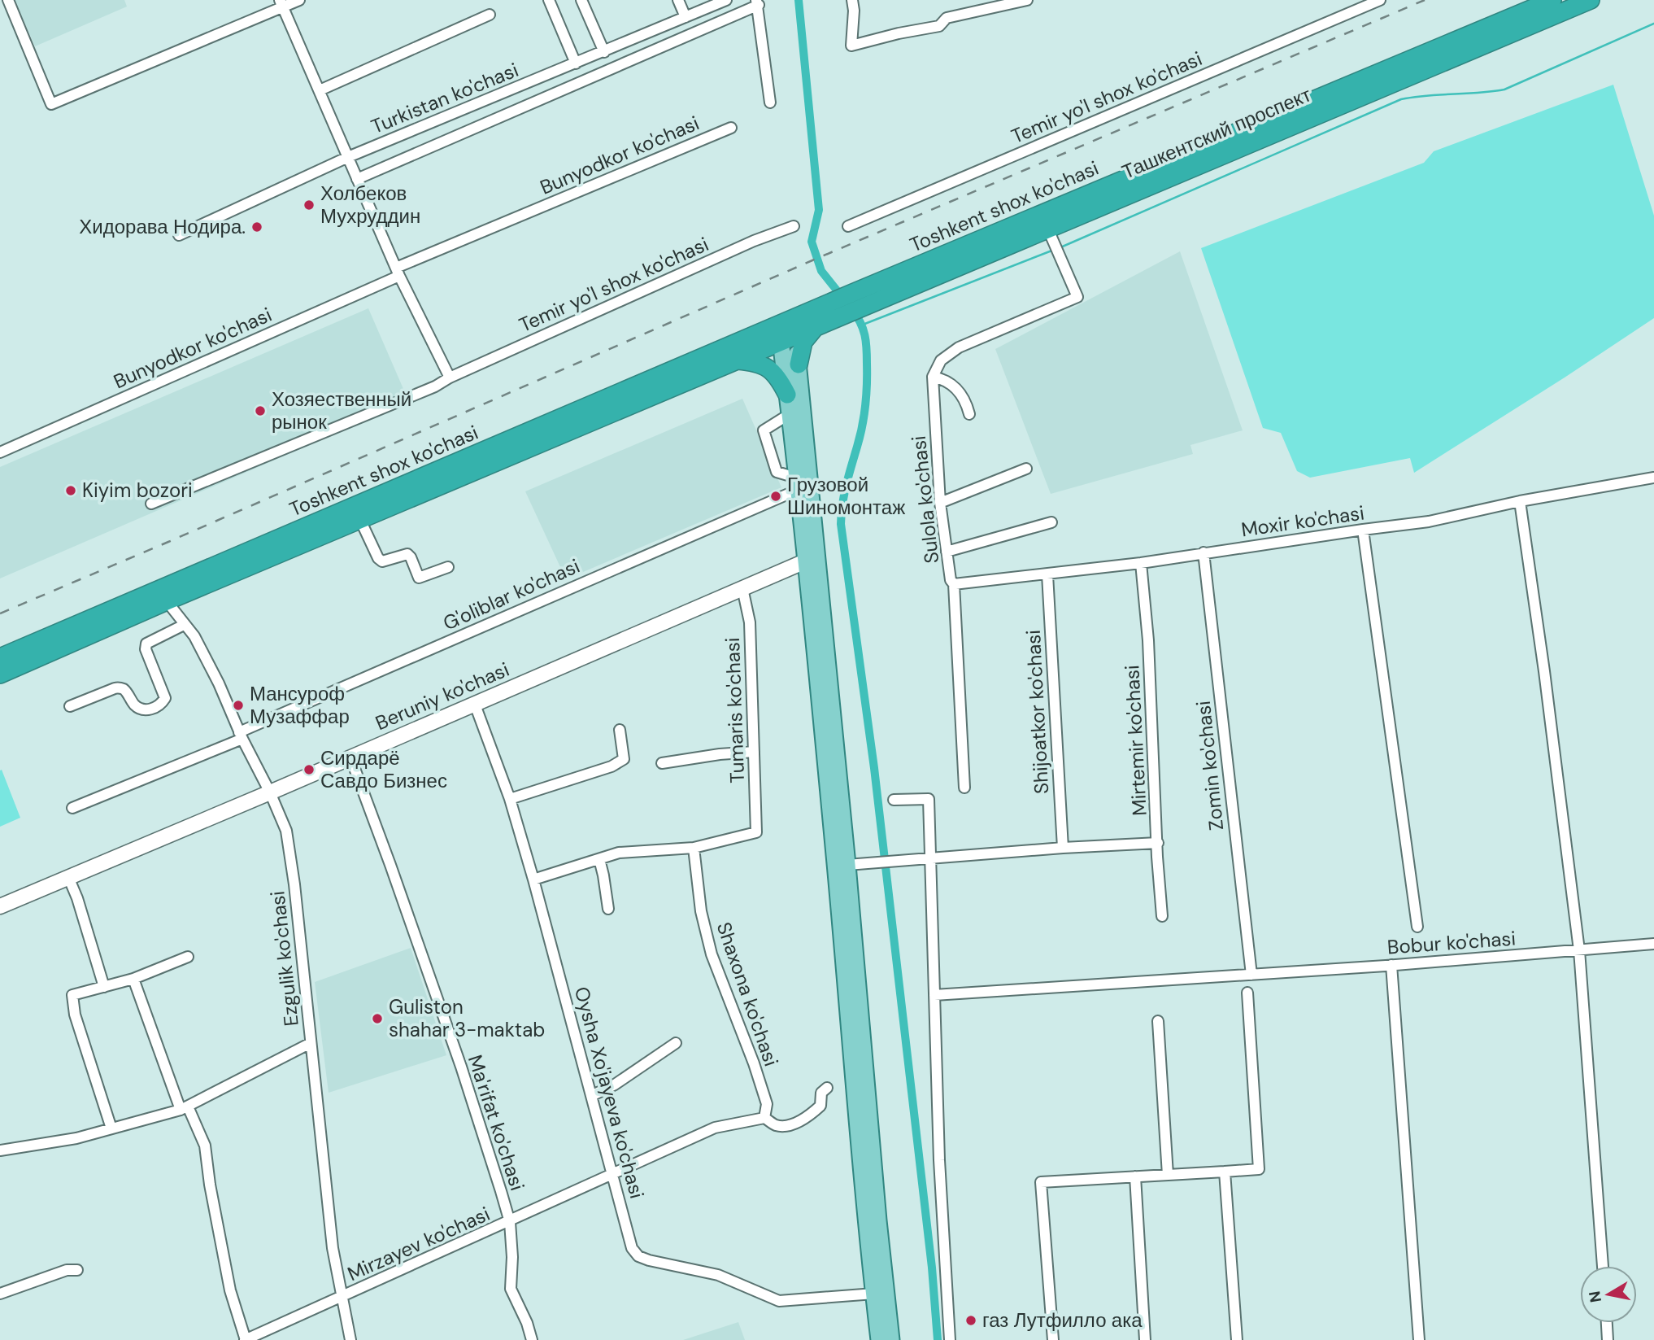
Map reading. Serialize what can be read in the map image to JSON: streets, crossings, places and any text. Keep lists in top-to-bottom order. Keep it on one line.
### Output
{"streets":{"highway":["Ташкентский проспект","Toshkent shox ko'chasi"],"street":["Temir yo'l shox ko'chasi","Turkistan ko'chasi","Bunyodkor ko'chasi","Sulola ko'chasi","Moxir ko'chasi","G'oliblar ko'chasi","Beruniy ko'chasi","Tumaris ko'chasi","Shijoatkor ko'chasi","Mirtemir ko'chasi","Zomin ko'chasi","Bobur ko'chasi","Ezgulik ko'chasi","Shaxona ko'chasi","Oysha Xo'jayeva ko'chasi","Ma'rifat ko'chasi","Mirzayev ko'chasi"]},"crossings":[["Ташкентский проспект","Toshkent shox ko'chasi"],["Toshkent shox ko'chasi","Ezgulik ko'chasi"],["Sulola ko'chasi","Moxir ko'chasi"],["Moxir ko'chasi","Shijoatkor ko'chasi"],["Moxir ko'chasi","Mirtemir ko'chasi"],["Moxir ko'chasi","Zomin ko'chasi"],["G'oliblar ko'chasi","Ezgulik ko'chasi"],["Beruniy ko'chasi","Tumaris ko'chasi"],["Beruniy ko'chasi","Ezgulik ko'chasi"],["Beruniy ko'chasi","Oysha Xo'jayeva ko'chasi"],["Beruniy ko'chasi","Ma'rifat ko'chasi"],["Tumaris ko'chasi","Shaxona ko'chasi"],["Zomin ko'chasi","Bobur ko'chasi"],["Ezgulik ko'chasi","Mirzayev ko'chasi"],["Shaxona ko'chasi","Mirzayev ko'chasi"],["Oysha Xo'jayeva ko'chasi","Mirzayev ko'chasi"],["Ma'rifat ko'chasi","Mirzayev ko'chasi"]],"places":["Холбеков Мухруддин","Хидорава Нодира.","Хозяественный рынок","Kiyim bozori","Грузовой Шиномонтаж","Мансуроф Музаффар","Сирдарё Савдо Бизнес","Guliston shahar 3-maktab","газ Лутфилло ака"],"north":"left"}
